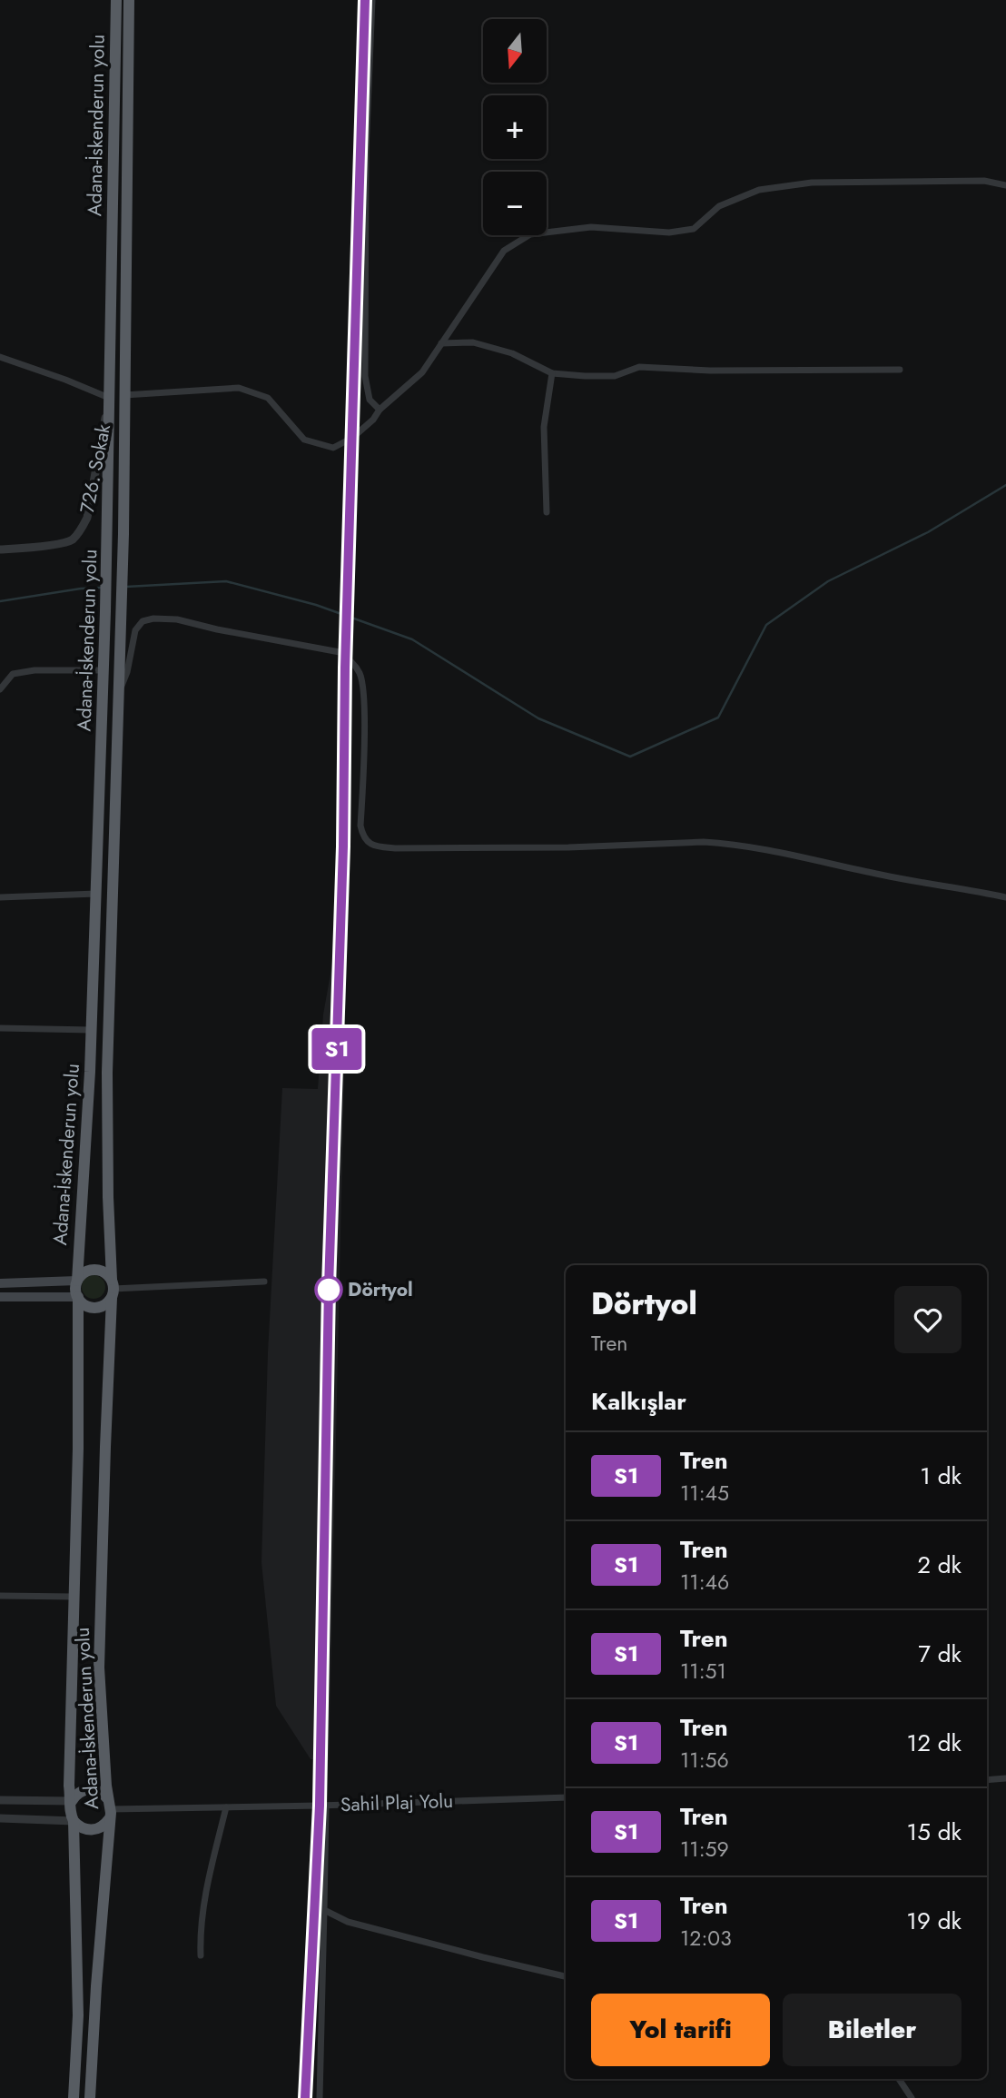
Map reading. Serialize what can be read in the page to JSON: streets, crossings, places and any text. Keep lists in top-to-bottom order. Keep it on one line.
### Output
{"streets":{"highway":["Adana-İskenderun yolu"],"street":["726. Sokak","Sahil Plaj Yolu"]},"crossings":[["Adana-İskenderun yolu","726. Sokak"],["Adana-İskenderun yolu","Sahil Plaj Yolu"]],"places":["Dörtyol"],"north":"bottom","page":{"on_map":"S1","map_buttons":["+","−"],"heading":[["Dörtyol","Tren"],"Kalkışlar"],"list":[{"mark":"S1","name":"Tren","note":"11:45","value":"1 dk"},{"mark":"S1","name":"Tren","note":"11:46","value":"2 dk"},{"mark":"S1","name":"Tren","note":"11:51","value":"7 dk"},{"mark":"S1","name":"Tren","note":"11:56","value":"12 dk"},{"mark":"S1","name":"Tren","note":"11:59","value":"15 dk"},{"mark":"S1","name":"Tren","note":"12:03","value":"19 dk"}],"buttons":["Yol tarifi","Biletler"]}}
